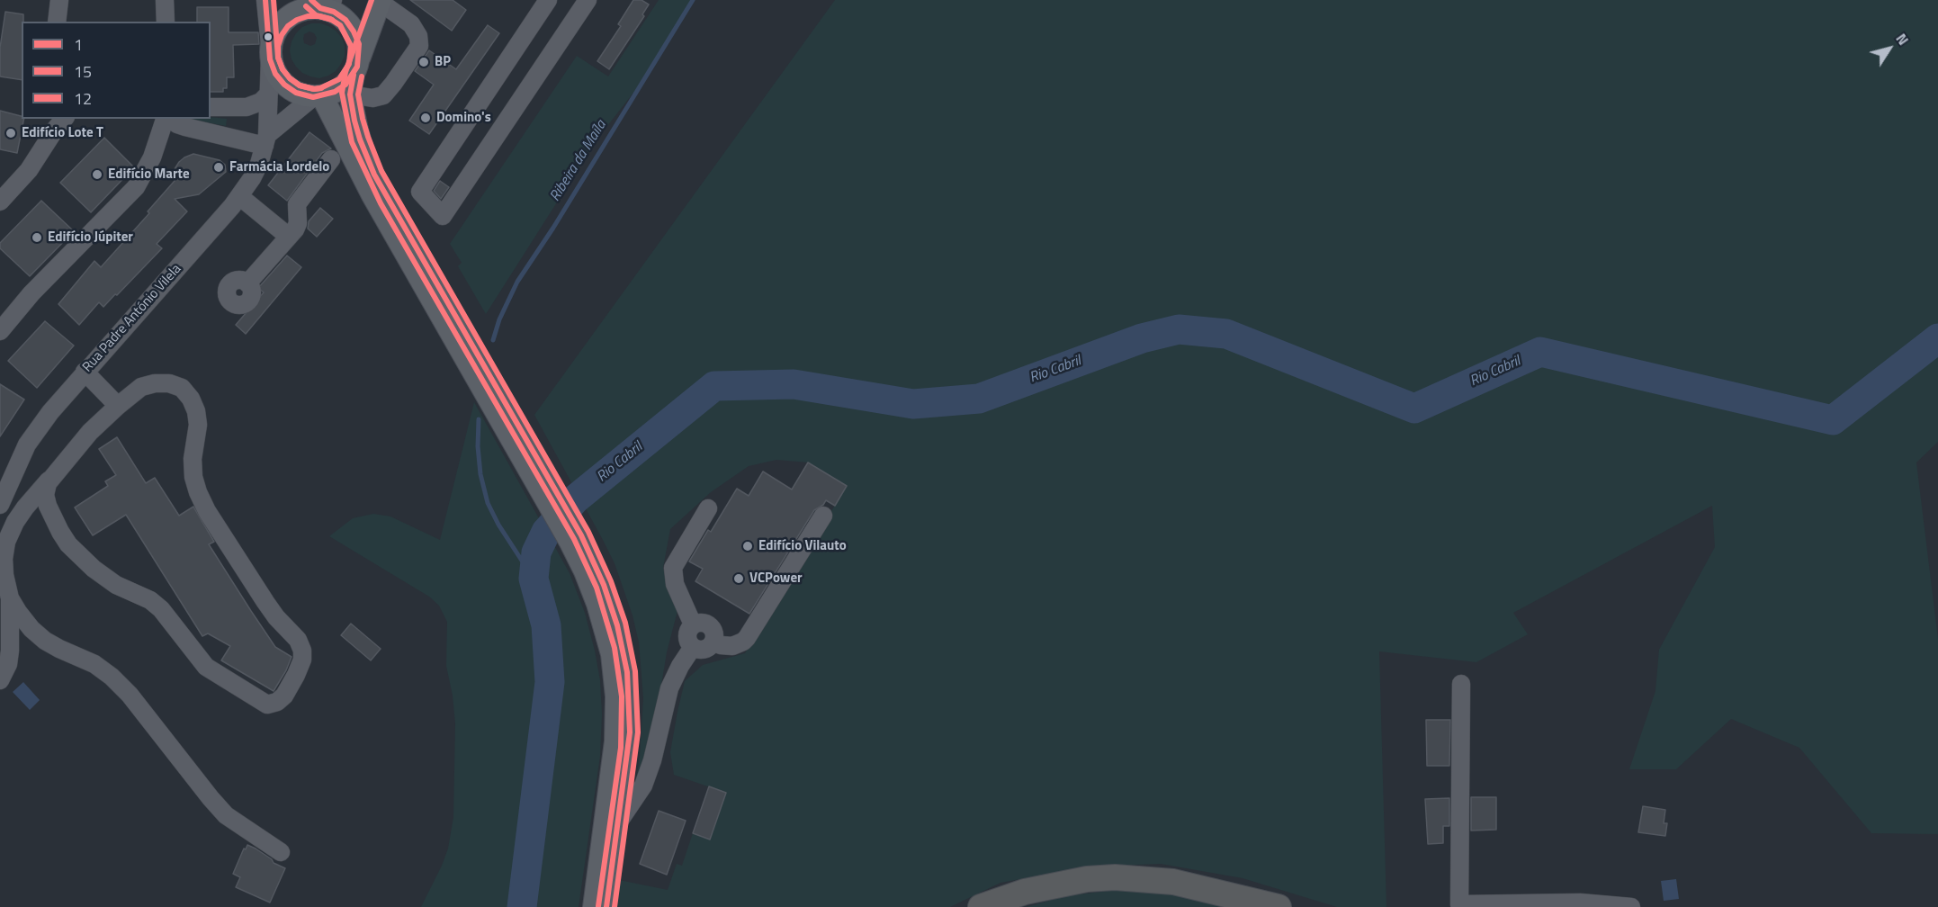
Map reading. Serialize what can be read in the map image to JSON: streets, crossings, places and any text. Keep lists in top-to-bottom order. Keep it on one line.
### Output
{"streets":{"street":["Rua Padre António Vilela"]},"water":["Ribeira da Maíla","Rio Cabril"],"places":["BP","Domino's","Edifício Lote T","Farmácia Lordelo","Edifício Marte","Edifício Júpiter","Edifício Vilauto","VCPower"],"lines":["transit line 1","transit line 15","transit line 12"],"legend":["1","15","12"],"north":"top right"}
